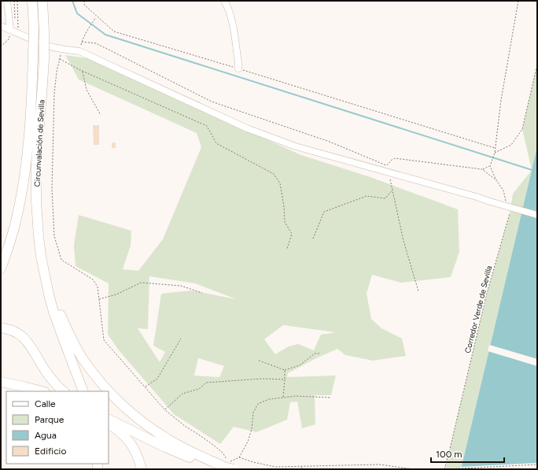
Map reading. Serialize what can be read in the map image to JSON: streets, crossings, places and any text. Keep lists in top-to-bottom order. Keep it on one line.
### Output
{"streets":{"highway":["Circunvalación de Sevilla"],"path":["Corredor Verde de Sevilla"]},"legend":["Calle","Parque","Agua","Edificio"],"scale_bar":"100 m"}
